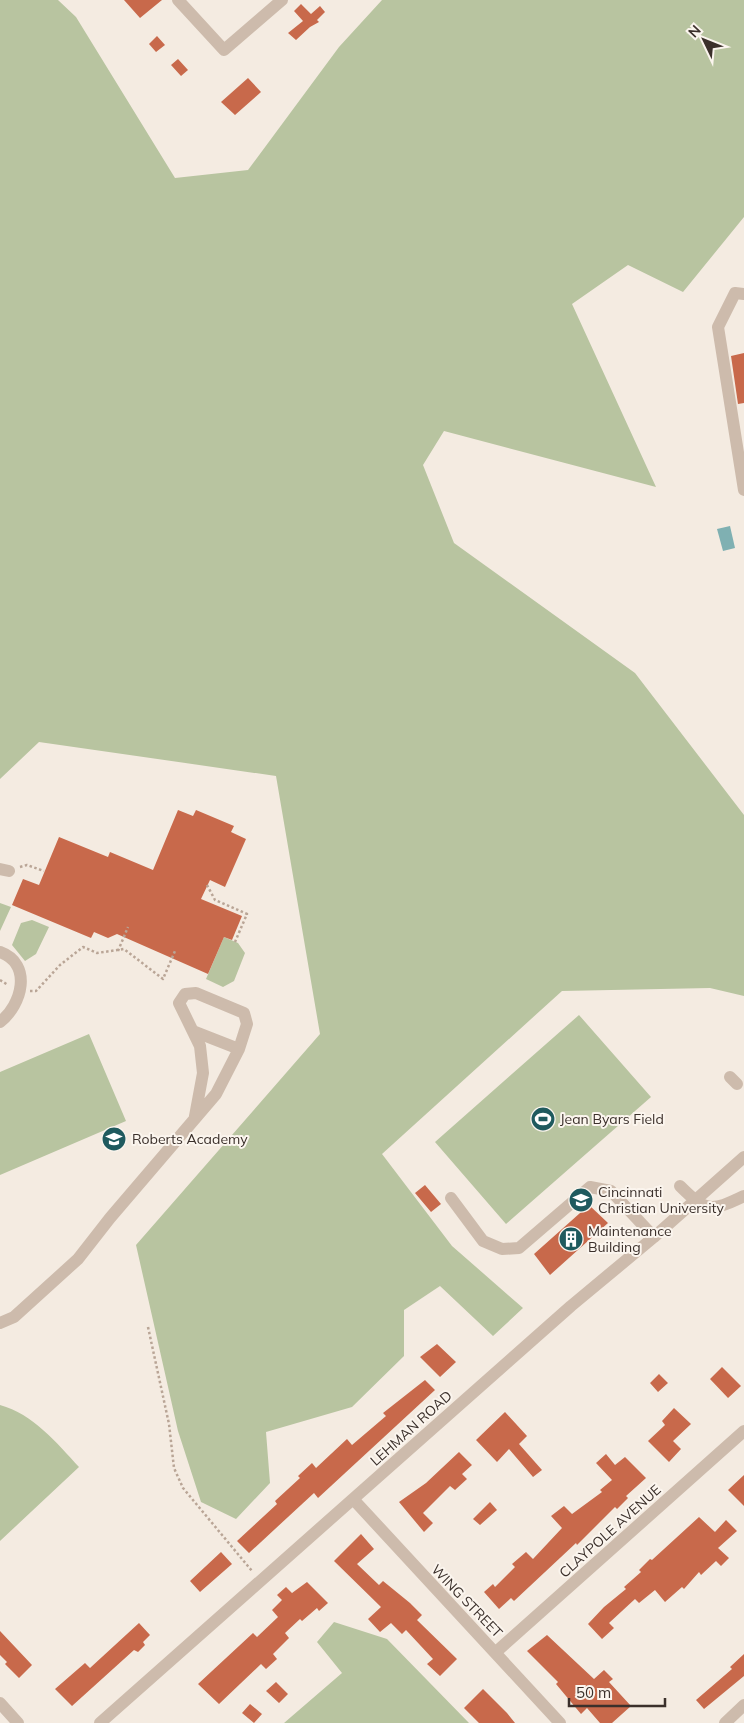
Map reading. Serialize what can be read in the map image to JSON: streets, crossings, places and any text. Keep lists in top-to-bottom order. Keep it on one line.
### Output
{"streets":{"street":["LEHMAN ROAD","CLAYPOLE AVENUE","WING STREET"]},"crossings":[["LEHMAN ROAD","WING STREET"],["CLAYPOLE AVENUE","WING STREET"]],"places":{"sports":["Jean Byars Field"],"school or university":["Roberts Academy","Cincinnati Christian University"],"building":["Maintenance Building"]},"scale_bar":"50 m","north":"top left"}
